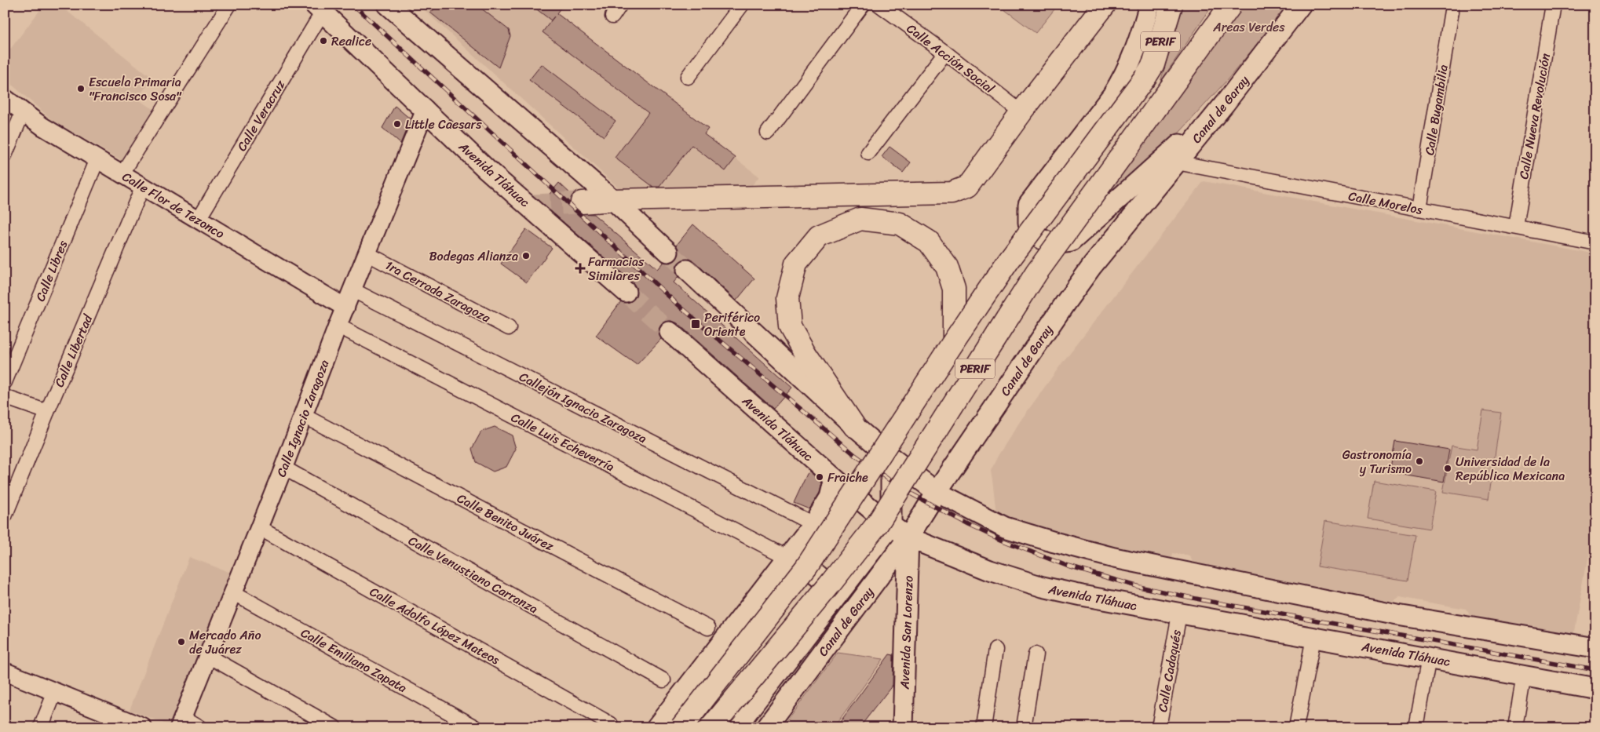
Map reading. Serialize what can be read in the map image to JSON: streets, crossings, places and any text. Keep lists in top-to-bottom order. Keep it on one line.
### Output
{"streets":{"highway":["PERIF"],"main road":["Canal de Garay","Avenida Tláhuac","Avenida San Lorenzo"],"street":["Calle Acción Social","Calle Bugambilia","Calle Veracruz","Calle Nueva Revolución","Calle Morelos","Calle Flor de Tezonco","Calle Libres","1ra Cerrada Zaragoza","Calle Libertad","Callejón Ignacio Zaragoza","Calle Ignacio Zaragoza","Calle Luis Echeverría","Calle Benito Juárez","Calle Venustiano Carranza","Calle Adolfo López Mateos","Calle Emiliano Zapata","Calle Cadaqués"]},"crossings":[["Canal de Garay","Avenida Tláhuac"],["Canal de Garay","Calle Morelos"],["Canal de Garay","Avenida San Lorenzo"],["Calle Bugambilia","Calle Morelos"],["Calle Veracruz","Avenida Tláhuac"],["Calle Veracruz","Calle Flor de Tezonco"],["Calle Nueva Revolución","Calle Morelos"],["Avenida Tláhuac","Calle Ignacio Zaragoza"],["Avenida Tláhuac","Avenida San Lorenzo"],["Avenida Tláhuac","Calle Cadaqués"],["Calle Flor de Tezonco","Calle Libres"],["Calle Flor de Tezonco","Calle Libertad"],["Calle Flor de Tezonco","Calle Ignacio Zaragoza"],["1ra Cerrada Zaragoza","Calle Ignacio Zaragoza"],["Callejón Ignacio Zaragoza","Calle Ignacio Zaragoza"],["Calle Ignacio Zaragoza","Calle Luis Echeverría"],["Calle Ignacio Zaragoza","Calle Benito Juárez"],["Calle Ignacio Zaragoza","Calle Venustiano Carranza"],["Calle Ignacio Zaragoza","Calle Adolfo López Mateos"],["Calle Ignacio Zaragoza","Calle Emiliano Zapata"]],"parks":["Areas Verdes"],"places":{"other":["Realice","Escuela Primaria \"Francisco Sosa\"","Little Caesars","Bodegas Alianza","Gastronomía y Turismo","Universidad de la República Mexicana","Fraiche","Mercado Año de Juárez"],"health":["Farmacias Similares"],"transit":["Periférico Oriente"]}}
